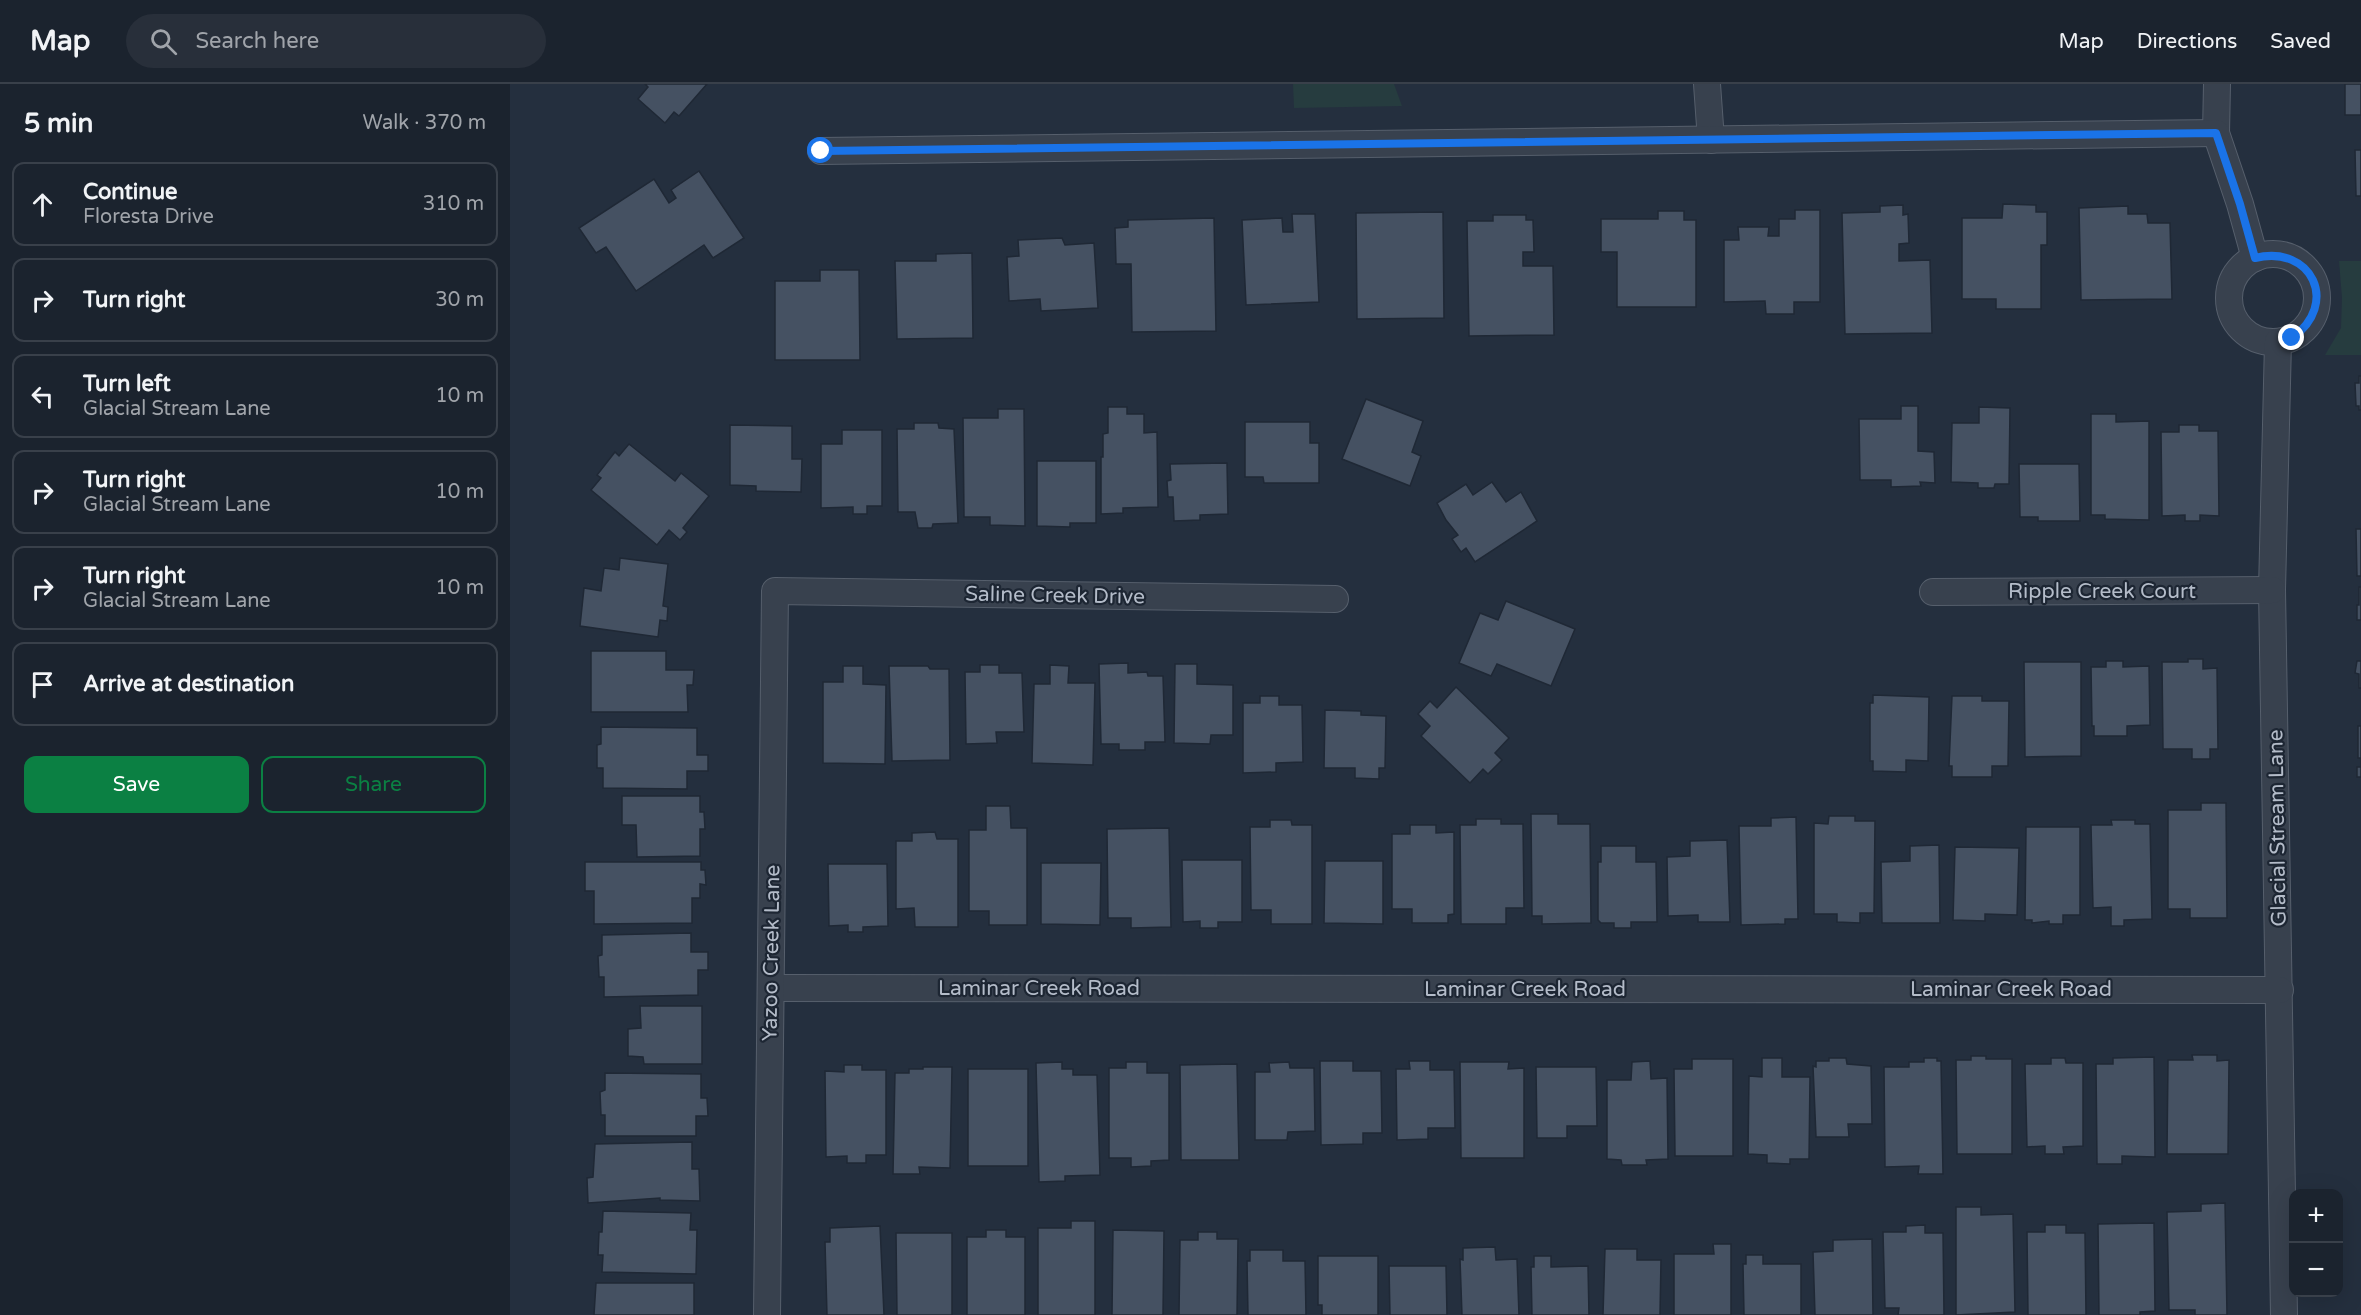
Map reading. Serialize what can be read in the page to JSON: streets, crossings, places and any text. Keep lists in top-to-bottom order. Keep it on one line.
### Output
{"streets":{"street":["Ripple Creek Court","Saline Creek Drive","Glacial Stream Lane","Yazoo Creek Lane","Laminar Creek Road"]},"crossings":[["Ripple Creek Court","Glacial Stream Lane"],["Saline Creek Drive","Yazoo Creek Lane"],["Glacial Stream Lane","Laminar Creek Road"],["Yazoo Creek Lane","Laminar Creek Road"]],"page":{"header":"Map","search":"Search here","nav":["Map","Directions","Saved"],"heading":["5 min","Walk · 370 m"],"list":[["Continue","Floresta Drive","310 m"],["Turn right","30 m"],["Turn left","Glacial Stream Lane","10 m"],["Turn right","Glacial Stream Lane","10 m"],["Turn right","Glacial Stream Lane","10 m"],"Arrive at destination"],"buttons":["Save","Share"],"map_buttons":["+","−"]}}
